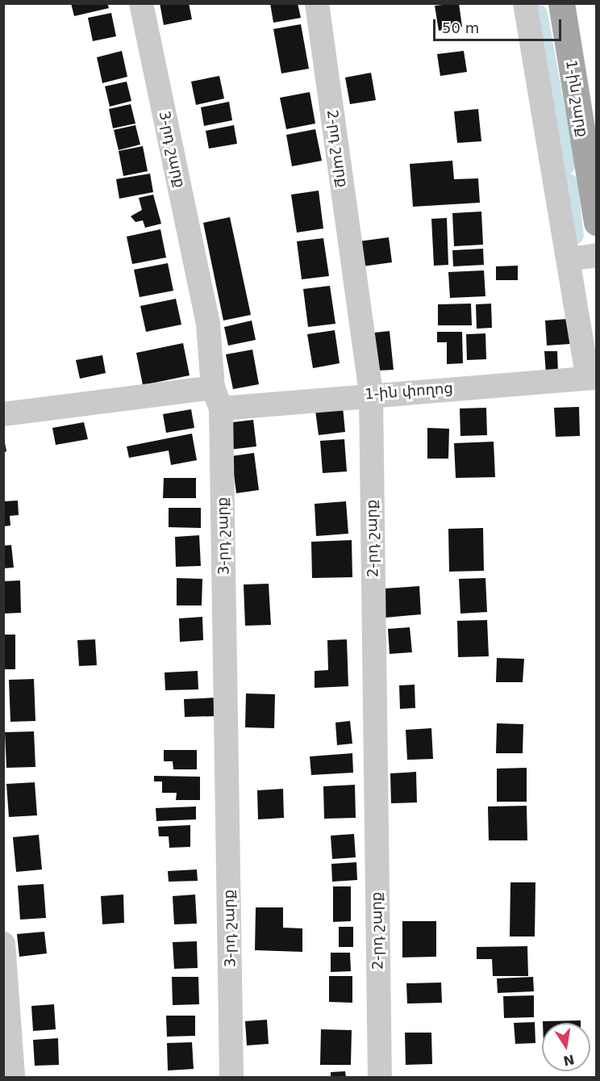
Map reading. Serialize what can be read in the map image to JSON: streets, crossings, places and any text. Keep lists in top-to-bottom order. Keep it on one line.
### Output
{"streets":{"main road":["1-ին շարք"],"street":["2-րդ շարք","3-րդ շարք","1-ին փողոց"]},"crossings":[["2-րդ շարք","1-ին փողոց"],["3-րդ շարք","1-ին փողոց"]],"scale_bar":"50 m","north":"bottom"}
